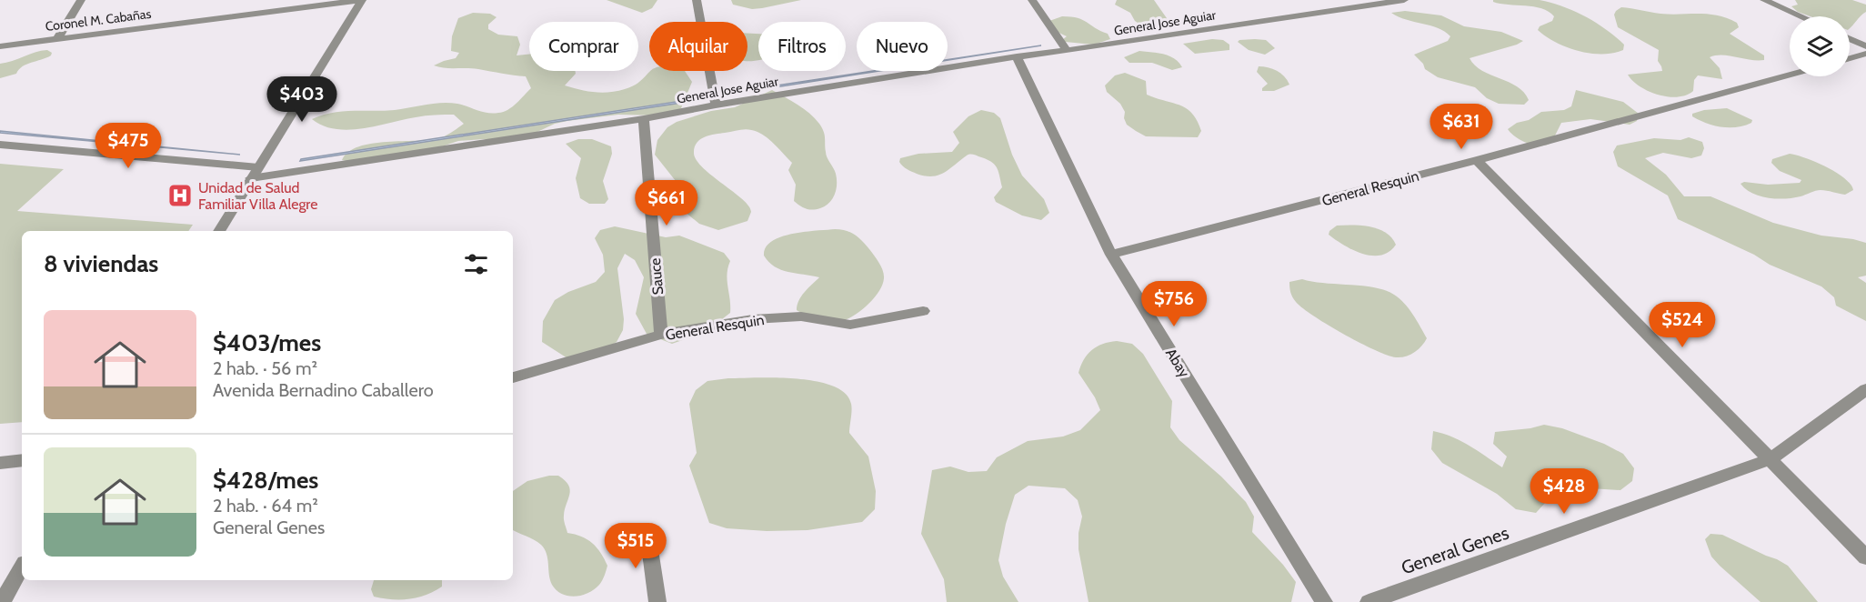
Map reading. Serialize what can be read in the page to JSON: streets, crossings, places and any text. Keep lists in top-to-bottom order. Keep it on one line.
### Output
{"streets":{"street":["Coronel M. Cabañas","General Jose Aguiar","General Resquin","Sauce","Abay","General Genes"]},"crossings":[["General Jose Aguiar","Sauce"],["General Jose Aguiar","Abay"],["General Resquin","Sauce"],["General Resquin","Abay"]],"places":{"hospital":["Unidad de Salud Familiar Villa Alegre"]},"page":{"chip":["Comprar","Alquilar","Filtros","Nuevo"],"price":["$403","$631","$475","$661","$756","$524","$428","$515"],"heading":"8 viviendas","list":[{"name":"$403/mes","note":"2 hab. · 56 m² · Avenida Bernadino Caballero"},{"name":"$428/mes","note":"2 hab. · 64 m² · General Genes"}]}}
